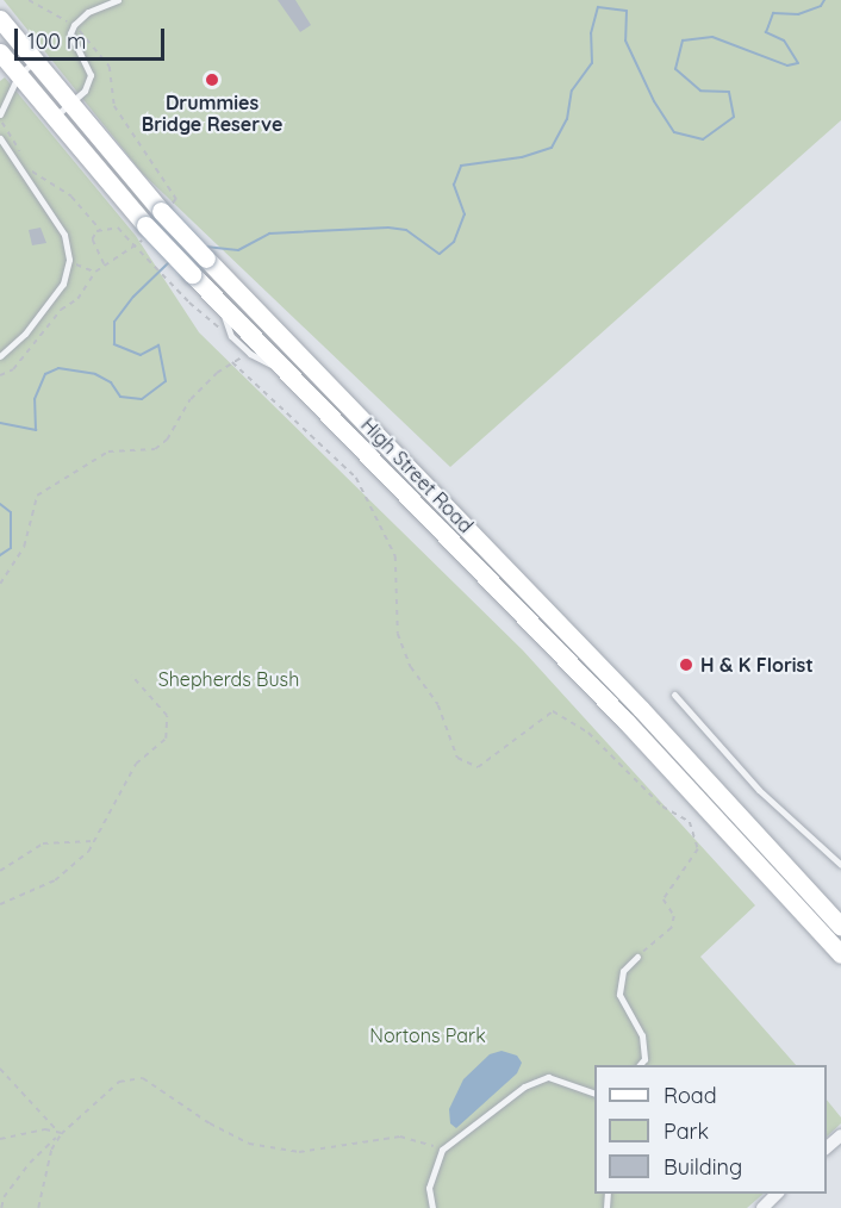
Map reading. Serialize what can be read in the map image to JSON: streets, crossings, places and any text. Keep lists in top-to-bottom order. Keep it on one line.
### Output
{"streets":{"main road":["High Street Road"]},"parks":["Shepherds Bush","Nortons Park"],"places":["Drummies Bridge Reserve","H & K Florist"],"legend":["Road","Park","Building"],"scale_bar":"100 m"}
